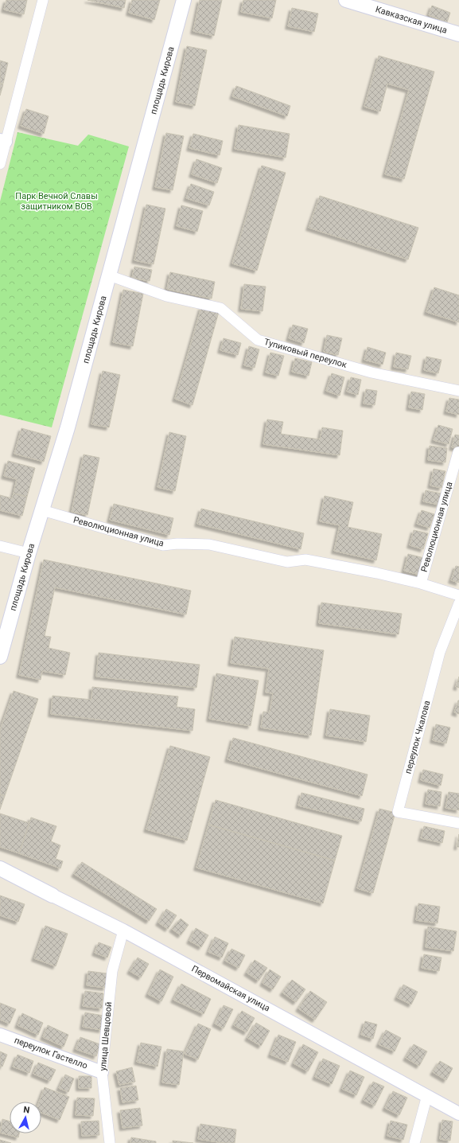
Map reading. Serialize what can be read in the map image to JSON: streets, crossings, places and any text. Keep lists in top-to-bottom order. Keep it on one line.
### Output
{"streets":{"main road":["Кавказская улица","площадь Кирова","Первомайская улица"],"street":["Тупиковый переулок","Революционная улица","переулок Чкалова","улица Шевцовой","переулок Гастелло"]},"crossings":[["площадь Кирова","Тупиковый переулок"],["площадь Кирова","Революционная улица"],["Первомайская улица","улица Шевцовой"],["улица Шевцовой","переулок Гастелло"]],"parks":["Парк Вечной Славы защитником ВОВ"],"north":"top"}
